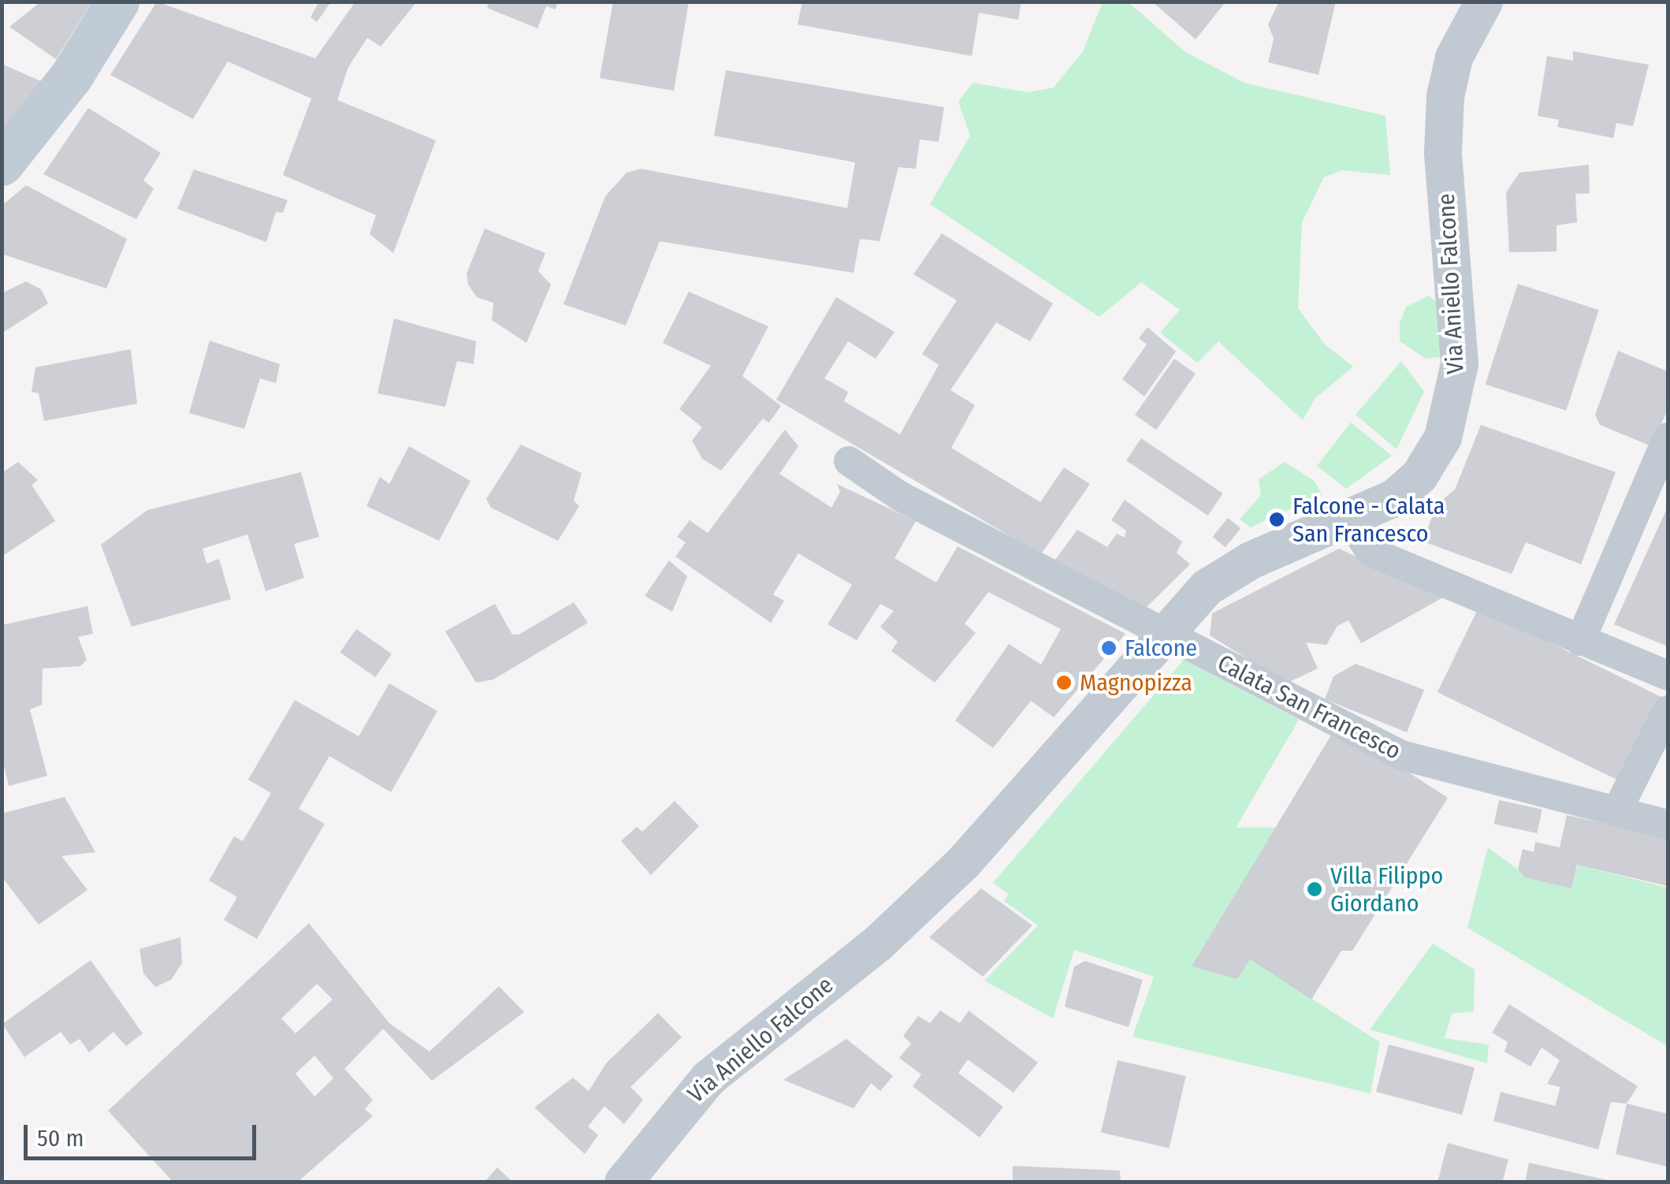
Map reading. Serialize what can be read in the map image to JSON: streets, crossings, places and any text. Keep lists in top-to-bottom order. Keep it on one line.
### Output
{"streets":{"street":["Via Aniello Falcone","Calata San Francesco"]},"crossings":[["Via Aniello Falcone","Calata San Francesco"]],"places":["Falcone - Calata San Francesco","Falcone","Magnopizza","Villa Filippo Giordano"],"scale_bar":"50 m"}
